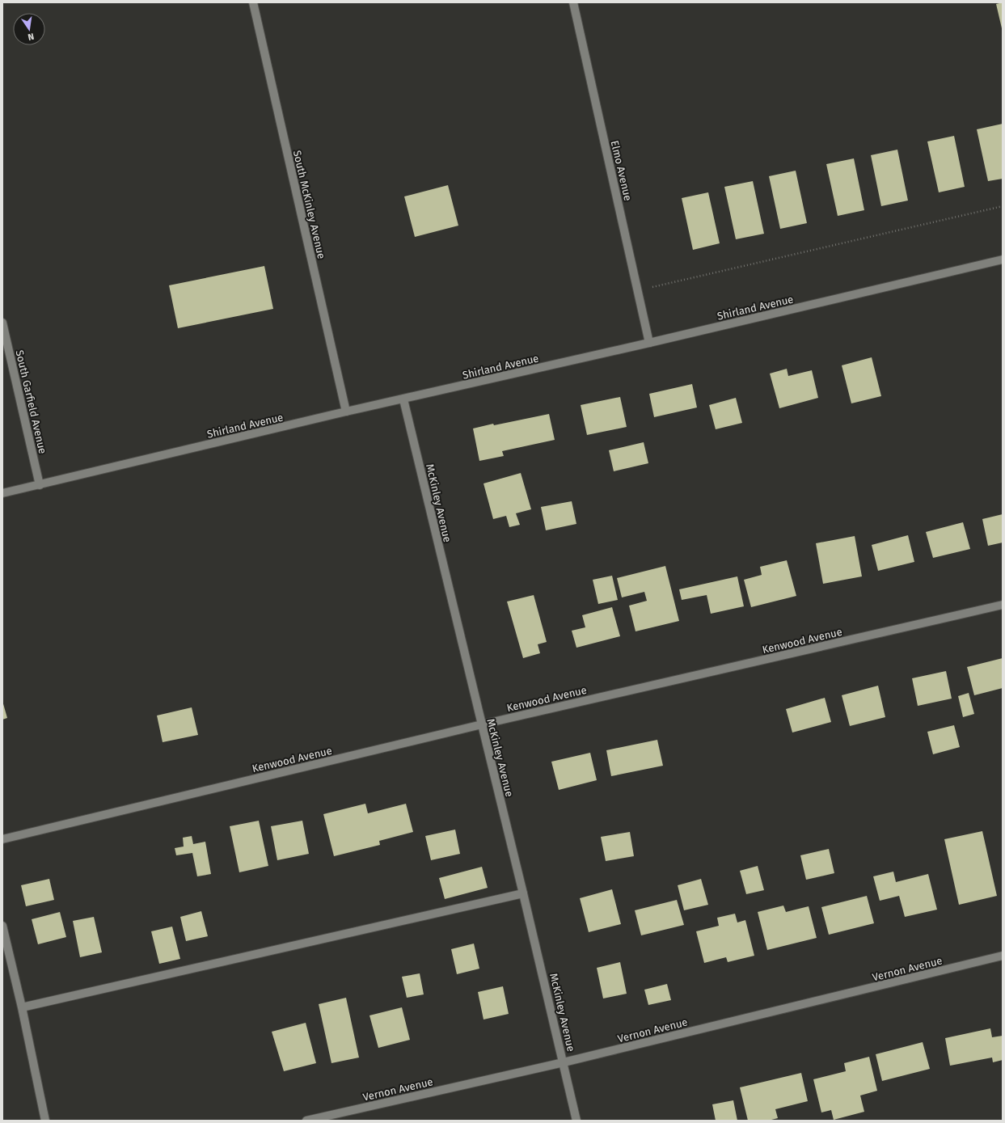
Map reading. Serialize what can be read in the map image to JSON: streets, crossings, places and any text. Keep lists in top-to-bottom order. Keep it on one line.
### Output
{"streets":{"street":["Elmo Avenue","South McKinley Avenue","Shirland Avenue","South Garfield Avenue","McKinley Avenue","Kenwood Avenue","Vernon Avenue"]},"crossings":[["Elmo Avenue","Shirland Avenue"],["South McKinley Avenue","Shirland Avenue"],["Shirland Avenue","South Garfield Avenue"],["Shirland Avenue","McKinley Avenue"],["McKinley Avenue","Kenwood Avenue"],["McKinley Avenue","Vernon Avenue"]],"north":"bottom"}
